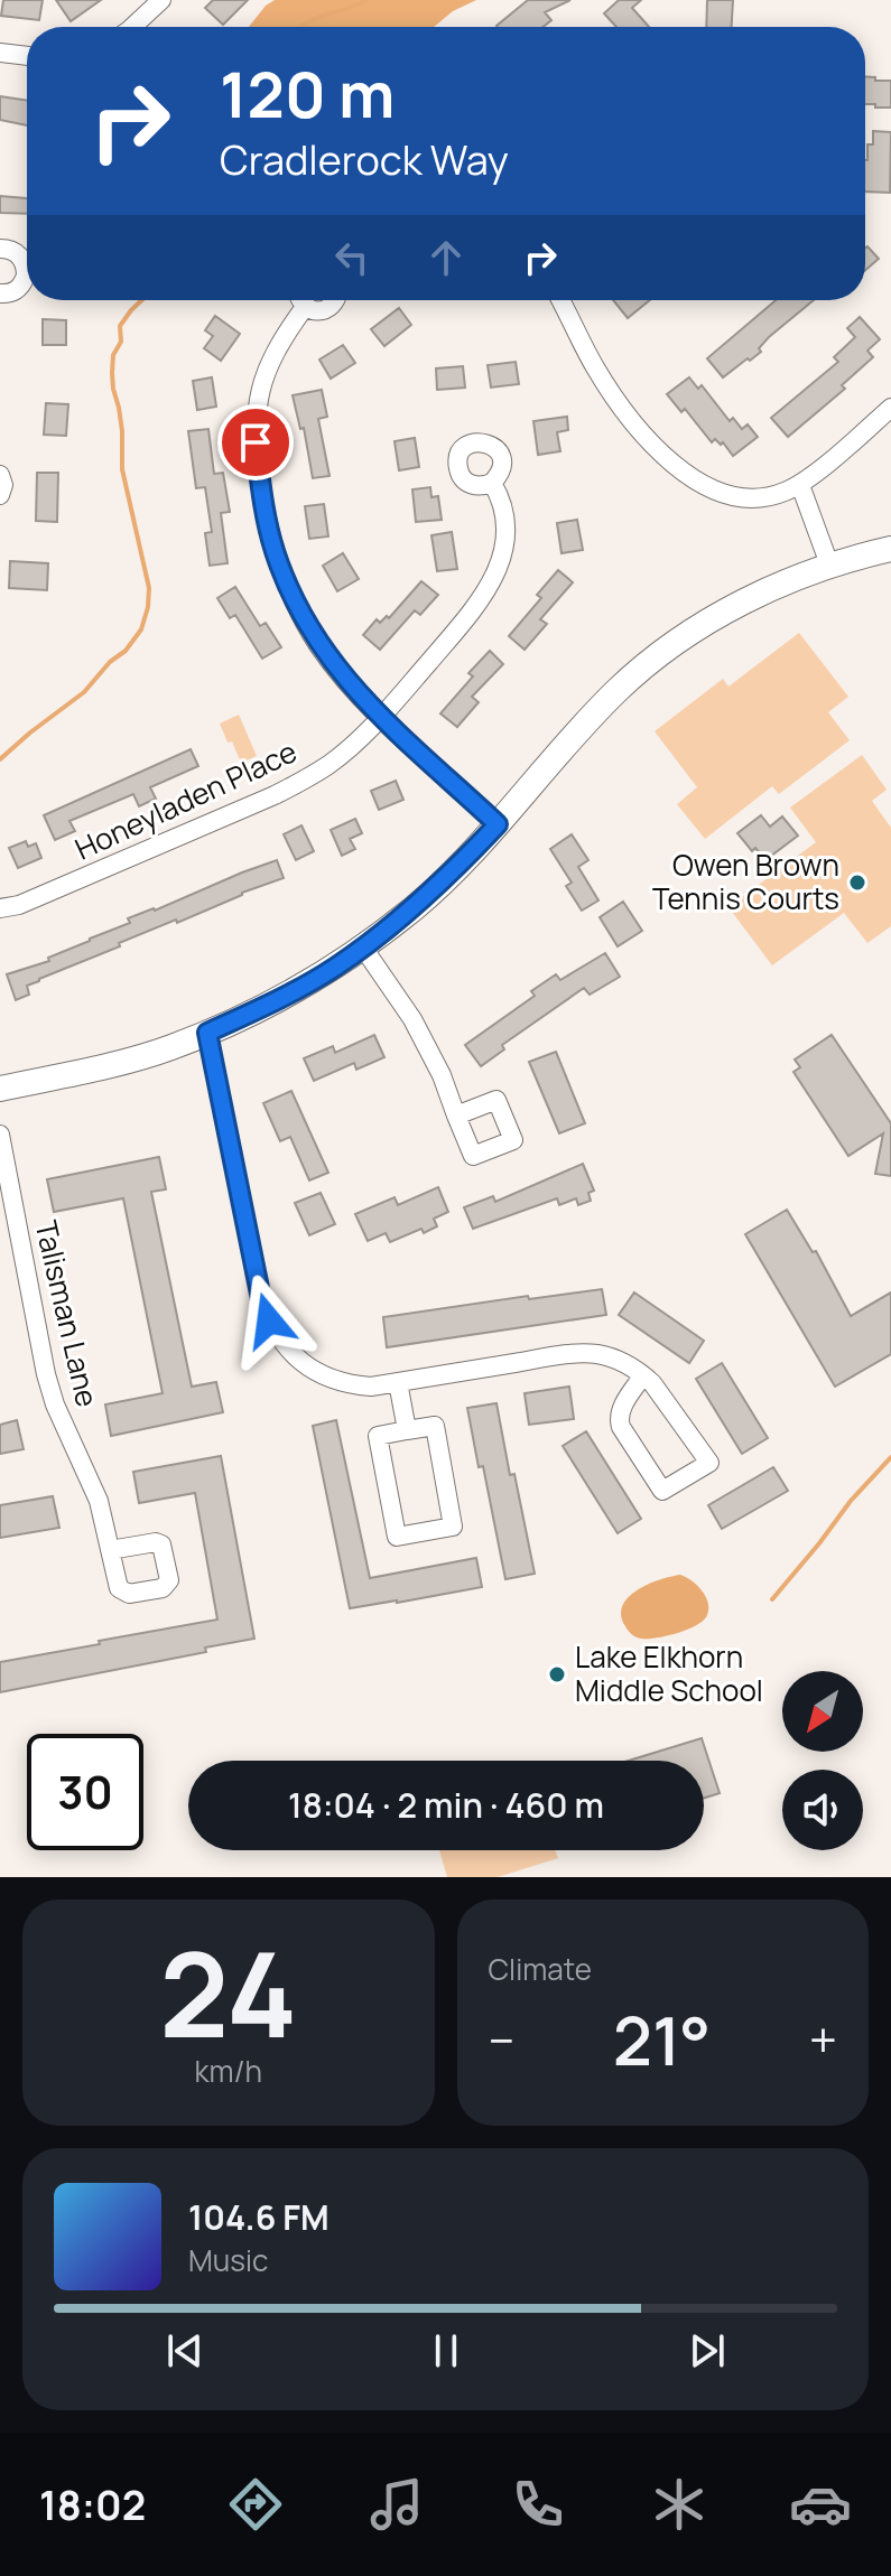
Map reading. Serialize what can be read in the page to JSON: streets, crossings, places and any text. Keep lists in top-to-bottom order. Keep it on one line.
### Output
{"streets":{"street":["Honeyladen Place","Talisman Lane"]},"places":["Owen Brown Tennis Courts","Lake Elkhorn Middle School"],"north":"bottom left","page":{"turn":["120 m","Cradlerock Way"],"limit":"30","trip":"18:04 · 2 min · 460 m","tile":[["24","km/h"],"Climate"],"heat":["−","21°","+"],"song":["104.6 FM","Music"],"tabs":"18:02"}}
